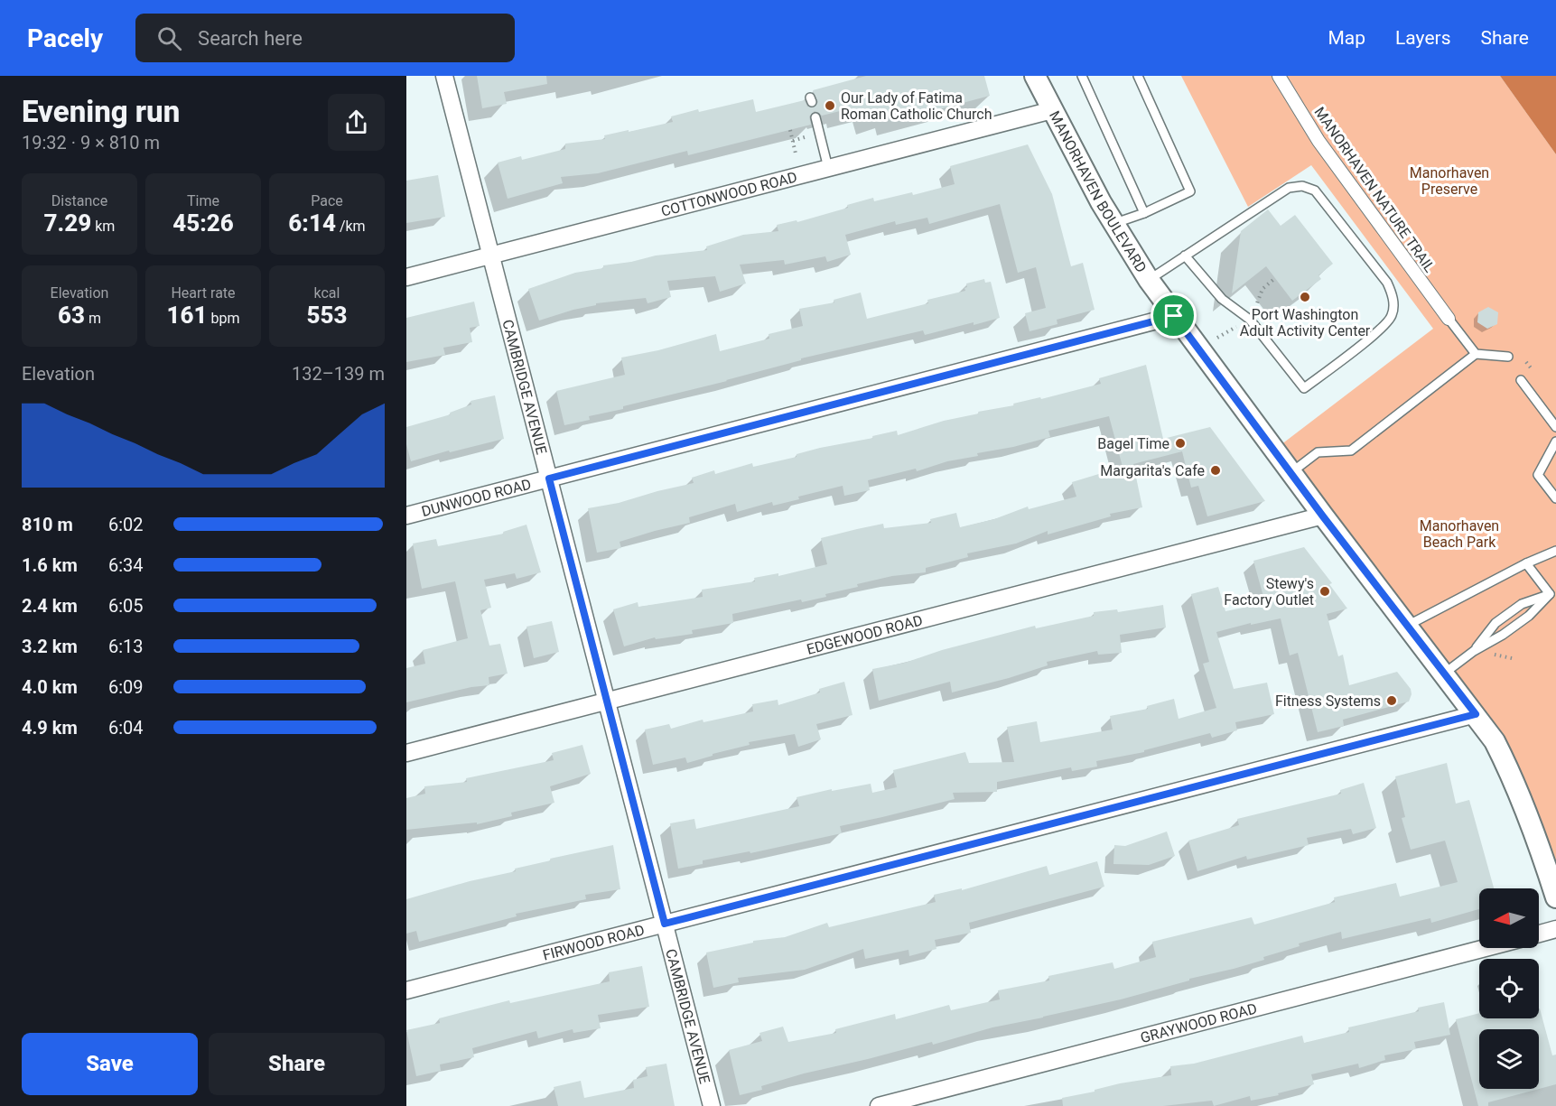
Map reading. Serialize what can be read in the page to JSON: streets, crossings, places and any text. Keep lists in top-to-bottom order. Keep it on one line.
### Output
{"streets":{"street":["MANORHAVEN NATURE TRAIL","MANORHAVEN BOULEVARD","COTTONWOOD ROAD","CAMBRIDGE AVENUE","DUNWOOD ROAD","EDGEWOOD ROAD","FIRWOOD ROAD","GRAYWOOD ROAD"]},"crossings":[["MANORHAVEN BOULEVARD","COTTONWOOD ROAD"],["MANORHAVEN BOULEVARD","DUNWOOD ROAD"],["MANORHAVEN BOULEVARD","EDGEWOOD ROAD"],["MANORHAVEN BOULEVARD","FIRWOOD ROAD"],["COTTONWOOD ROAD","CAMBRIDGE AVENUE"],["CAMBRIDGE AVENUE","DUNWOOD ROAD"],["CAMBRIDGE AVENUE","EDGEWOOD ROAD"],["CAMBRIDGE AVENUE","FIRWOOD ROAD"]],"parks":["Manorhaven Preserve","Manorhaven Beach Park"],"places":["Our Lady of Fatima Roman Catholic Church","Port Washington Adult Activity Center","Bagel Time","Margarita's Cafe","Stewy's Factory Outlet","Fitness Systems"],"north":"left","page":{"header":"Pacely","search":"Search here","nav":["Map","Layers","Share"],"heading":["Evening run","19:32 · 9 × 810 m"],"stats":[["Distance","7.29 km"],["Time","45:26"],["Pace","6:14 /km"],["Elevation","63 m"],["Heart rate","161 bpm"],["kcal","553"]],"chart":["Elevation","132–139 m"],"list":[{"name":"810 m","note":"6:02"},{"name":"1.6 km","note":"6:34"},{"name":"2.4 km","note":"6:05"},{"name":"3.2 km","note":"6:13"},{"name":"4.0 km","note":"6:09"},{"name":"4.9 km","note":"6:04"}],"buttons":["Save","Share"]}}
